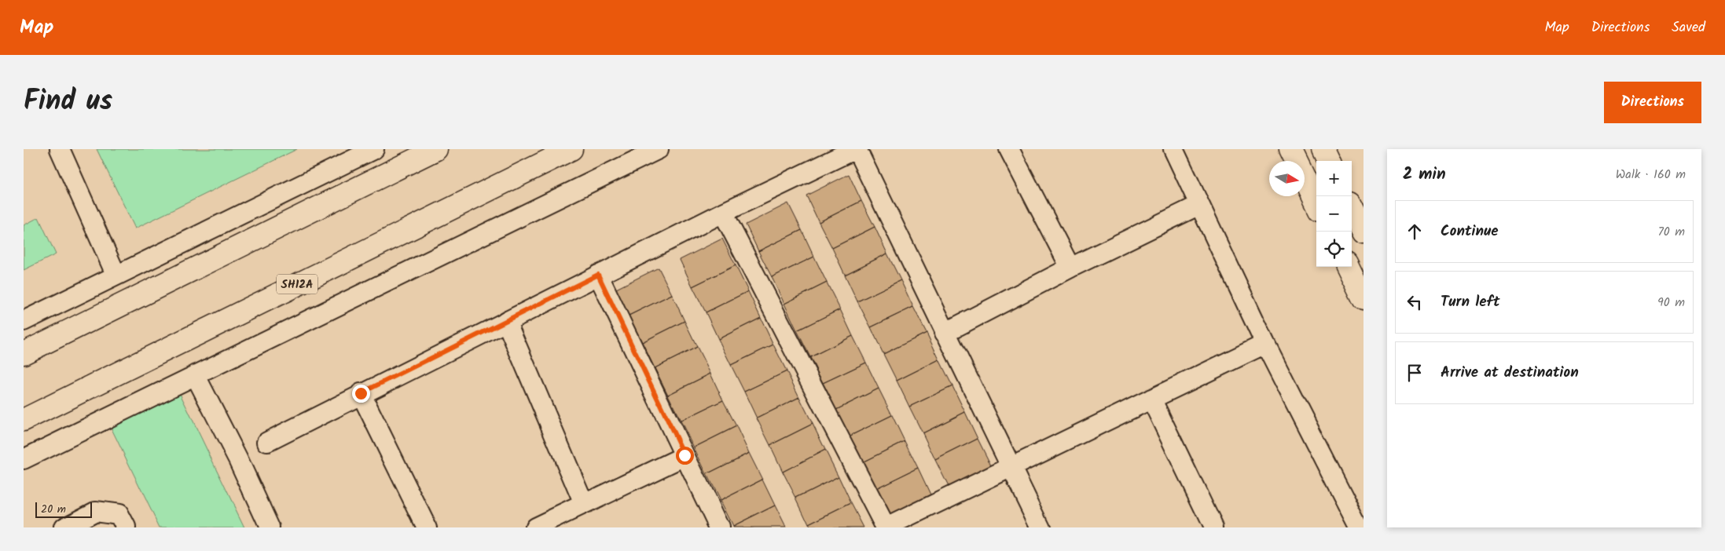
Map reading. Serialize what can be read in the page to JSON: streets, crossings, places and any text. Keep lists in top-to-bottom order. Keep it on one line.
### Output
{"streets":{"main road":["SH12A"]},"scale_bar":"20 m","north":"right","page":{"header":"Map","nav":["Map","Directions","Saved"],"title":"Find us","buttons":"Directions","heading":["2 min","Walk · 160 m"],"map_buttons":["+","−"],"list":[["Continue","70 m"],["Turn left","90 m"],"Arrive at destination"],"scale":"20 m"}}
